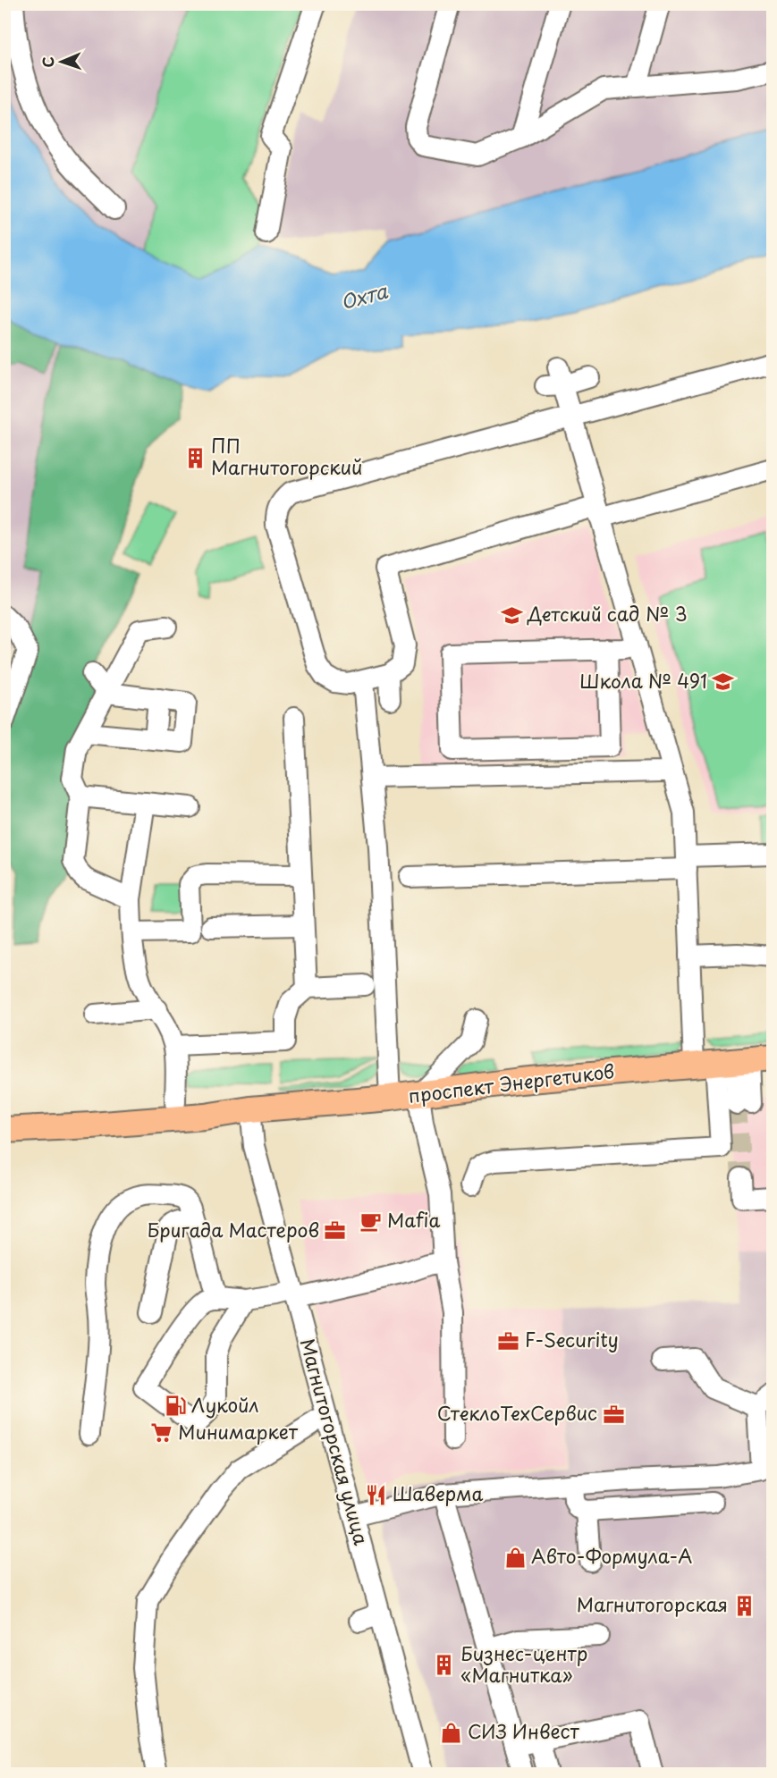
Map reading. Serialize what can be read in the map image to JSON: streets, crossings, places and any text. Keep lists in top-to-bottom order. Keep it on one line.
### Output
{"streets":{"main road":["проспект Энергетиков"],"street":["Магнитогорская улица"]},"crossings":[["проспект Энергетиков","Магнитогорская улица"]],"water":["Охта"],"places":{"building":["ПП Магнитогорский","Магнитогорская","Бизнес-центр «Магнитка»"],"school or university":["Детский сад № 3","Школа № 491"],"cafe":["Mafia"],"office":["Бригада Мастеров","F-Security","СтеклоТехСервис"],"fuel station":["Лукойл"],"supermarket":["Минимаркет"],"restaurant":["Шаверма"],"shop":["Авто-Формула-А","СИЗ Инвест"]},"north":"left"}
